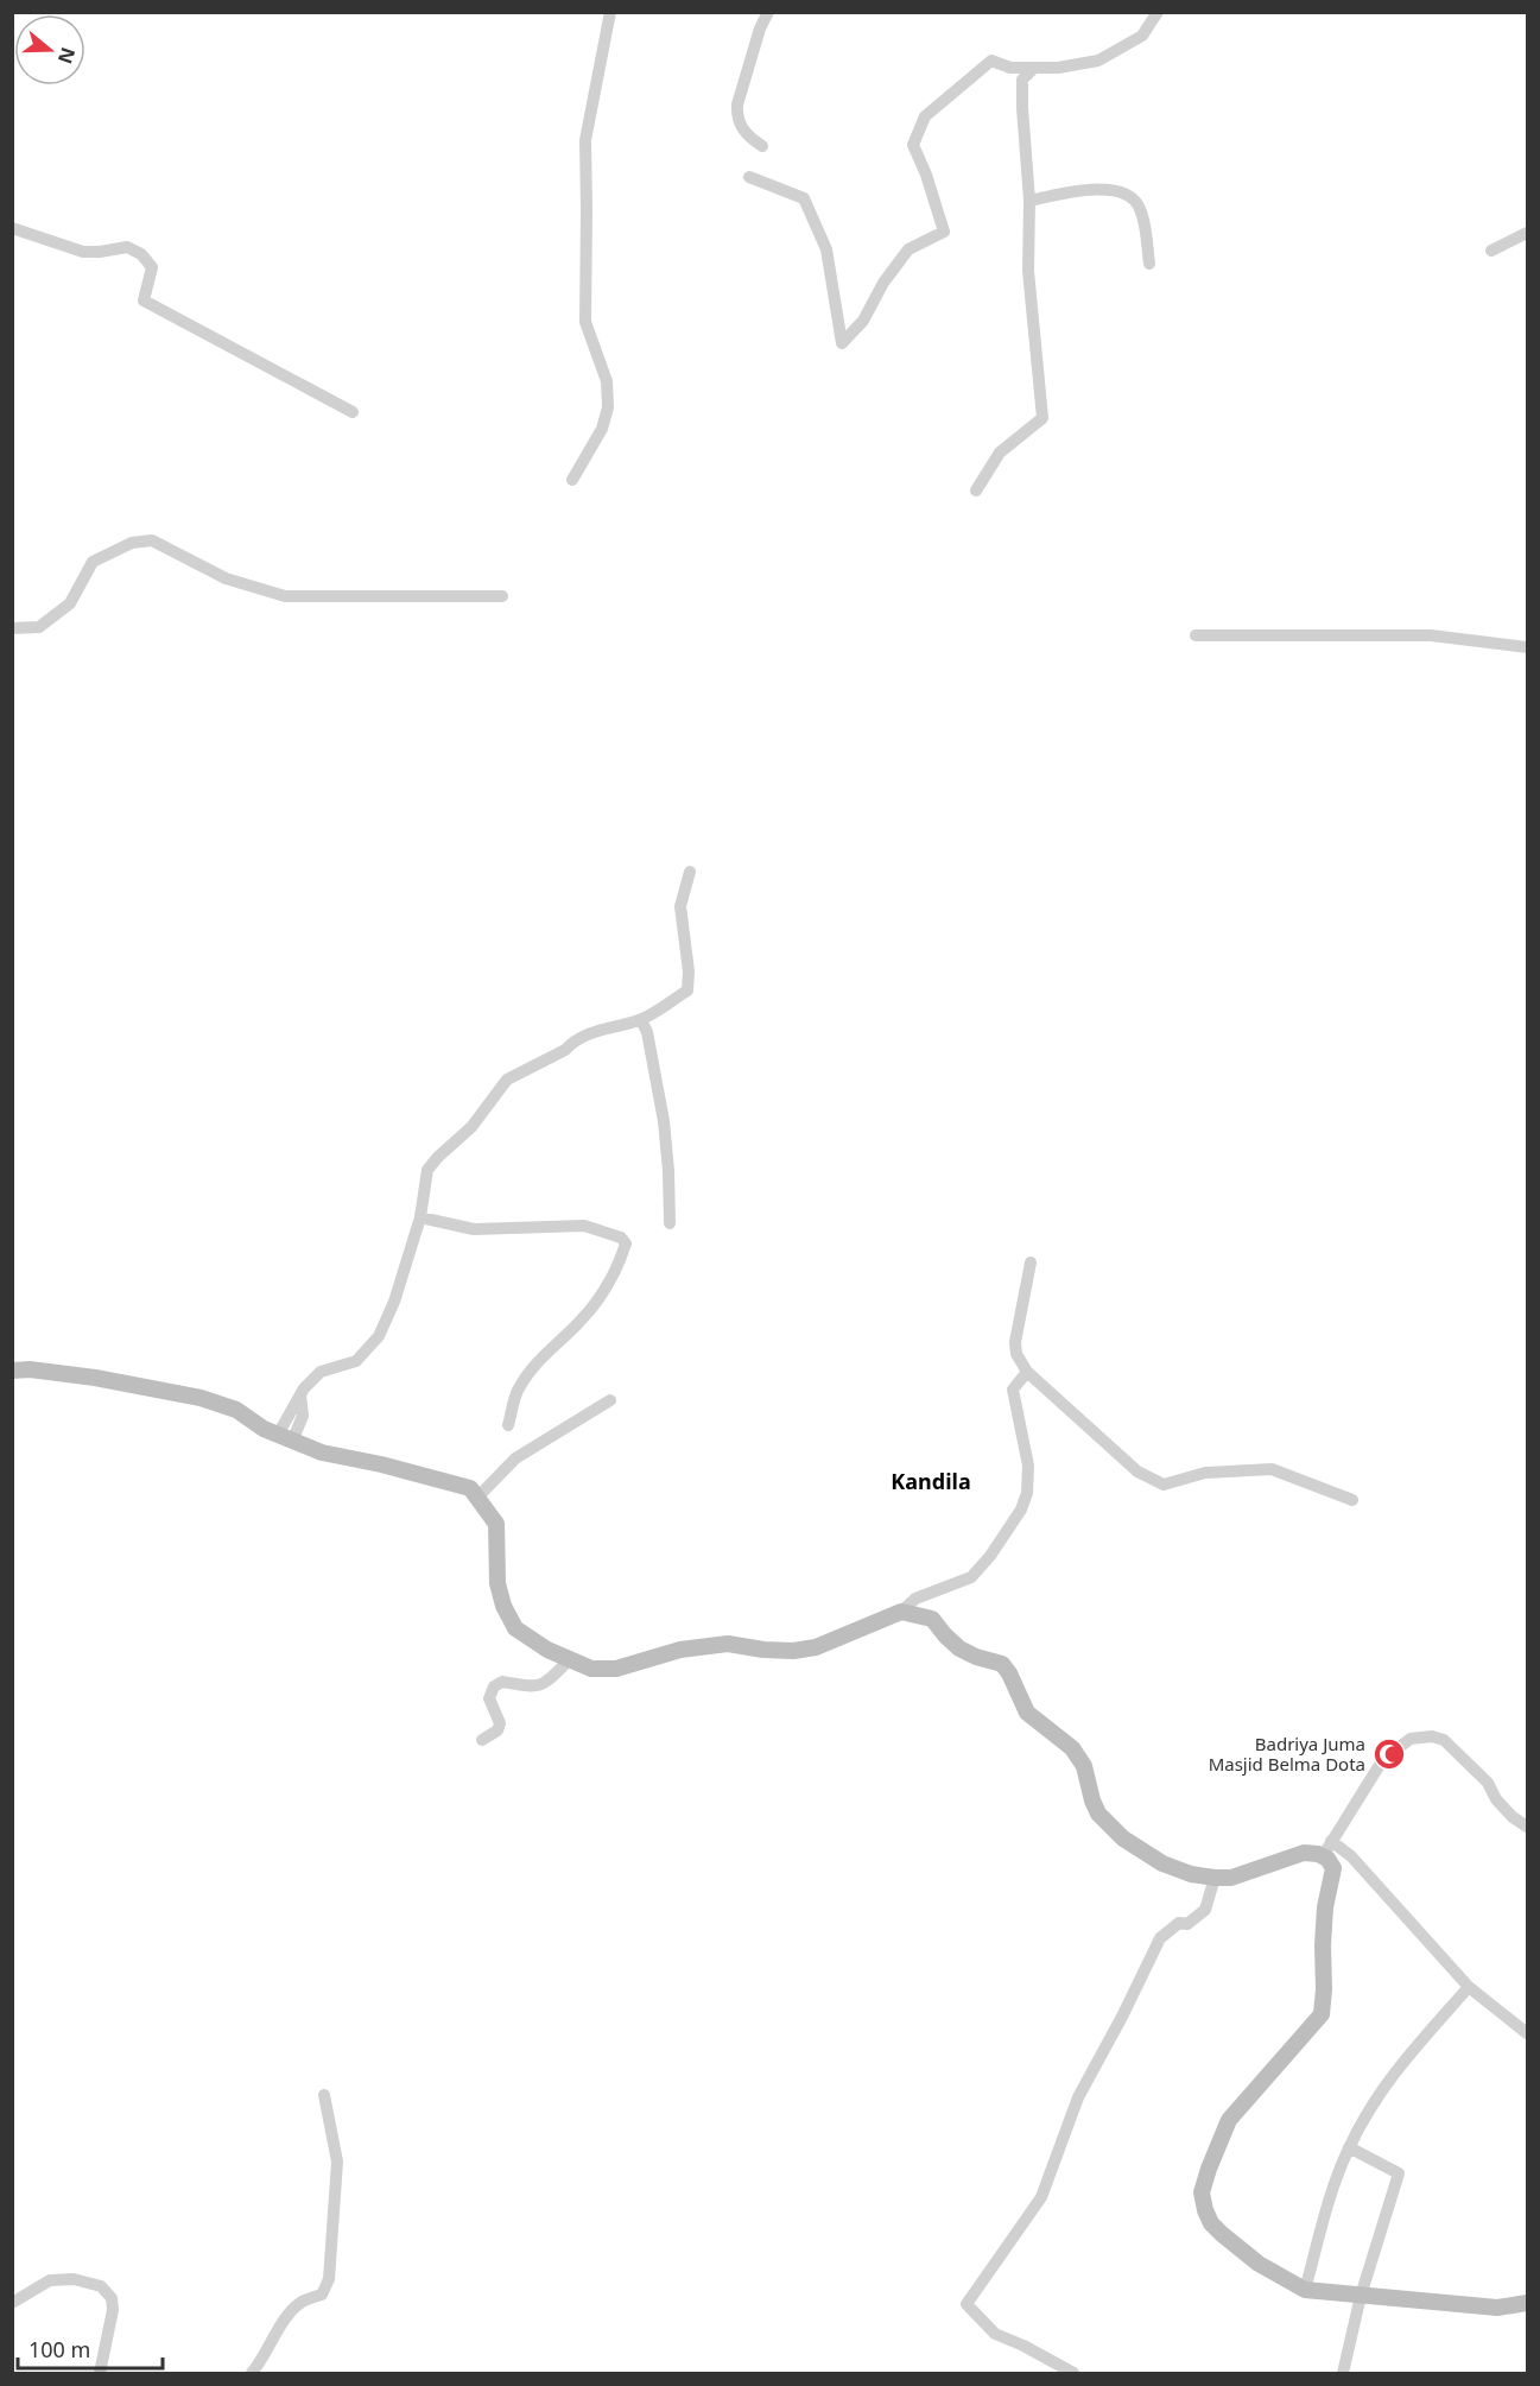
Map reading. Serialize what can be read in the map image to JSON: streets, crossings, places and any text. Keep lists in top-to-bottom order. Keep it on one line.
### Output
{"districts":["Kandila"],"places":{"mosque":["Badriya Juma Masjid Belma Dota"]},"scale_bar":"100 m","north":"right"}
